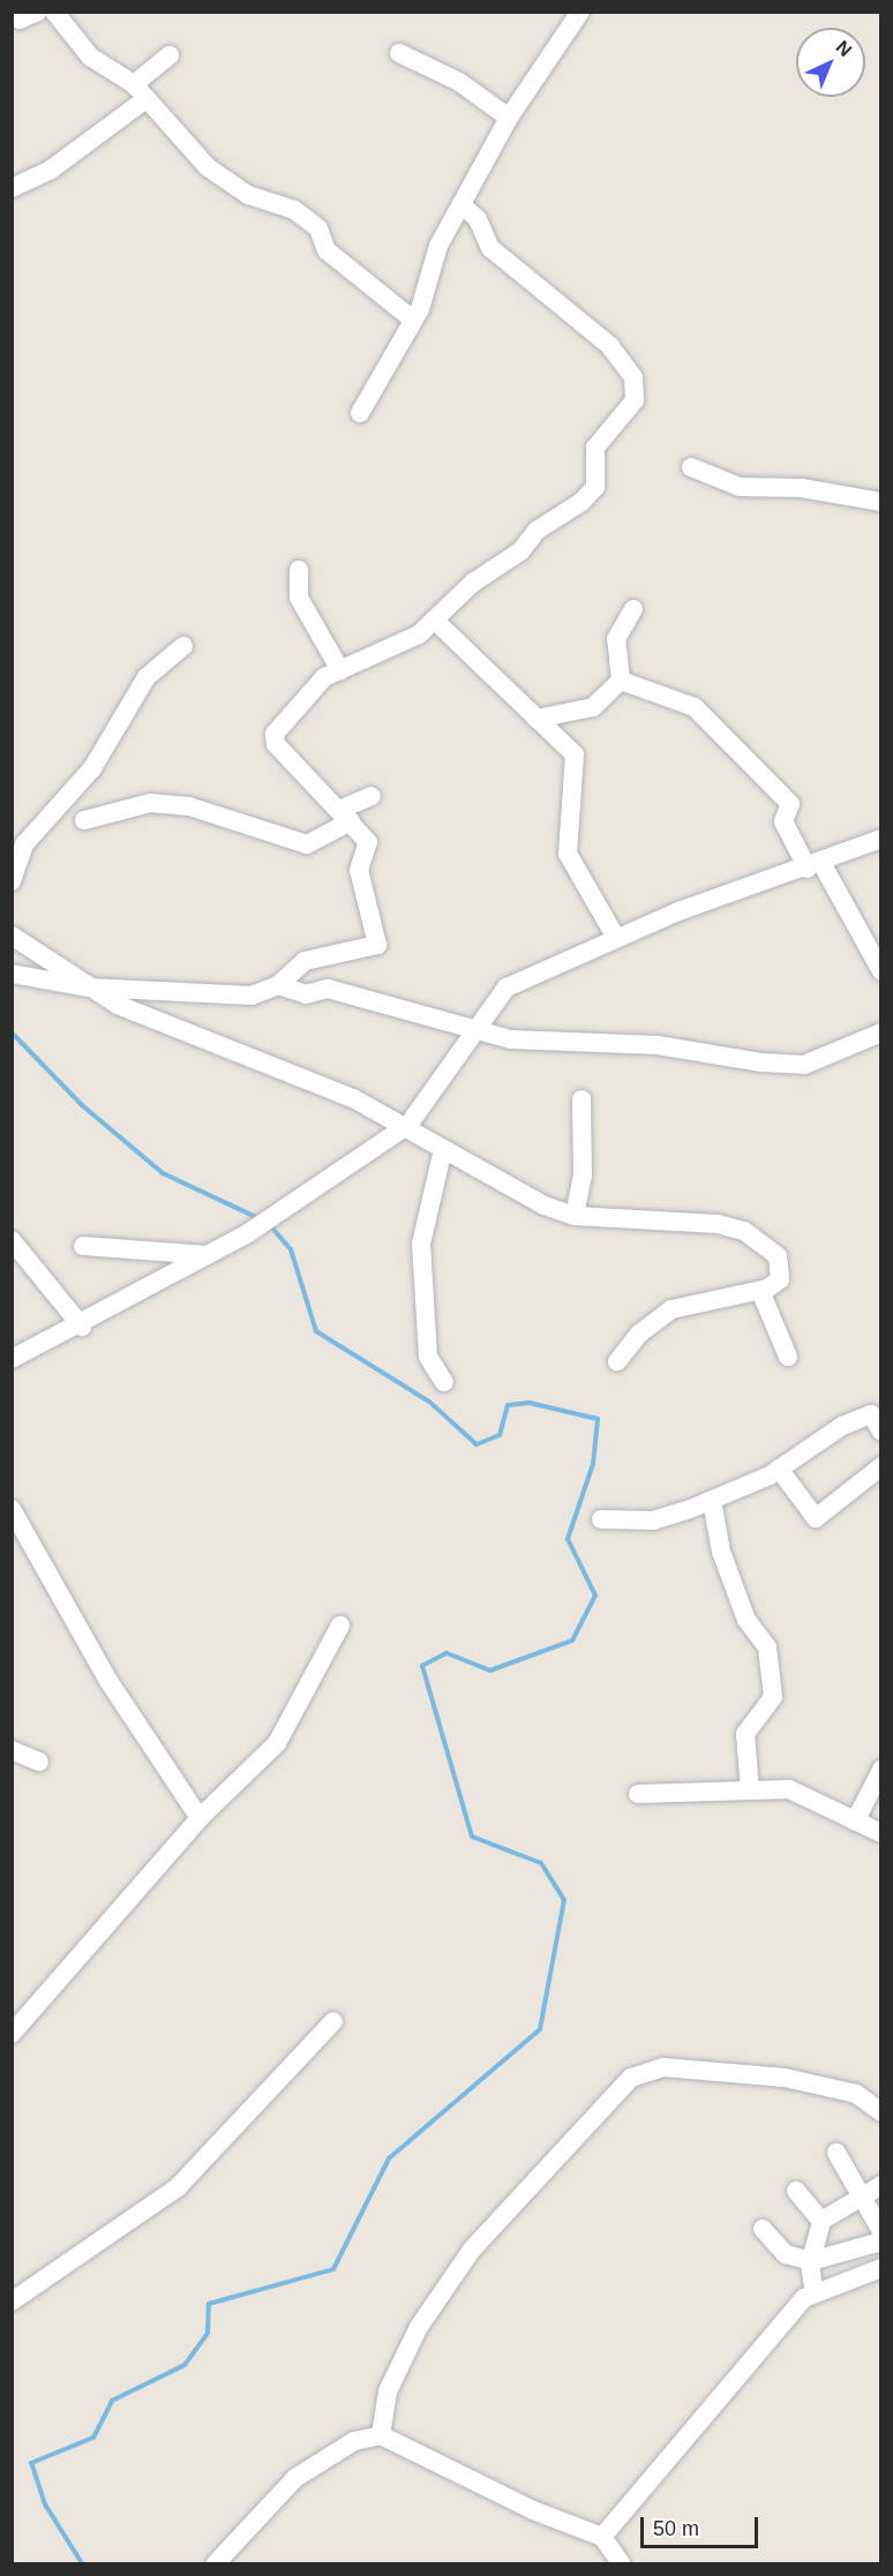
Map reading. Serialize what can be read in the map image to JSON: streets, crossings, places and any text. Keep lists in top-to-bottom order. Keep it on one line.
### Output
{"scale_bar":"50 m","north":"top right"}
